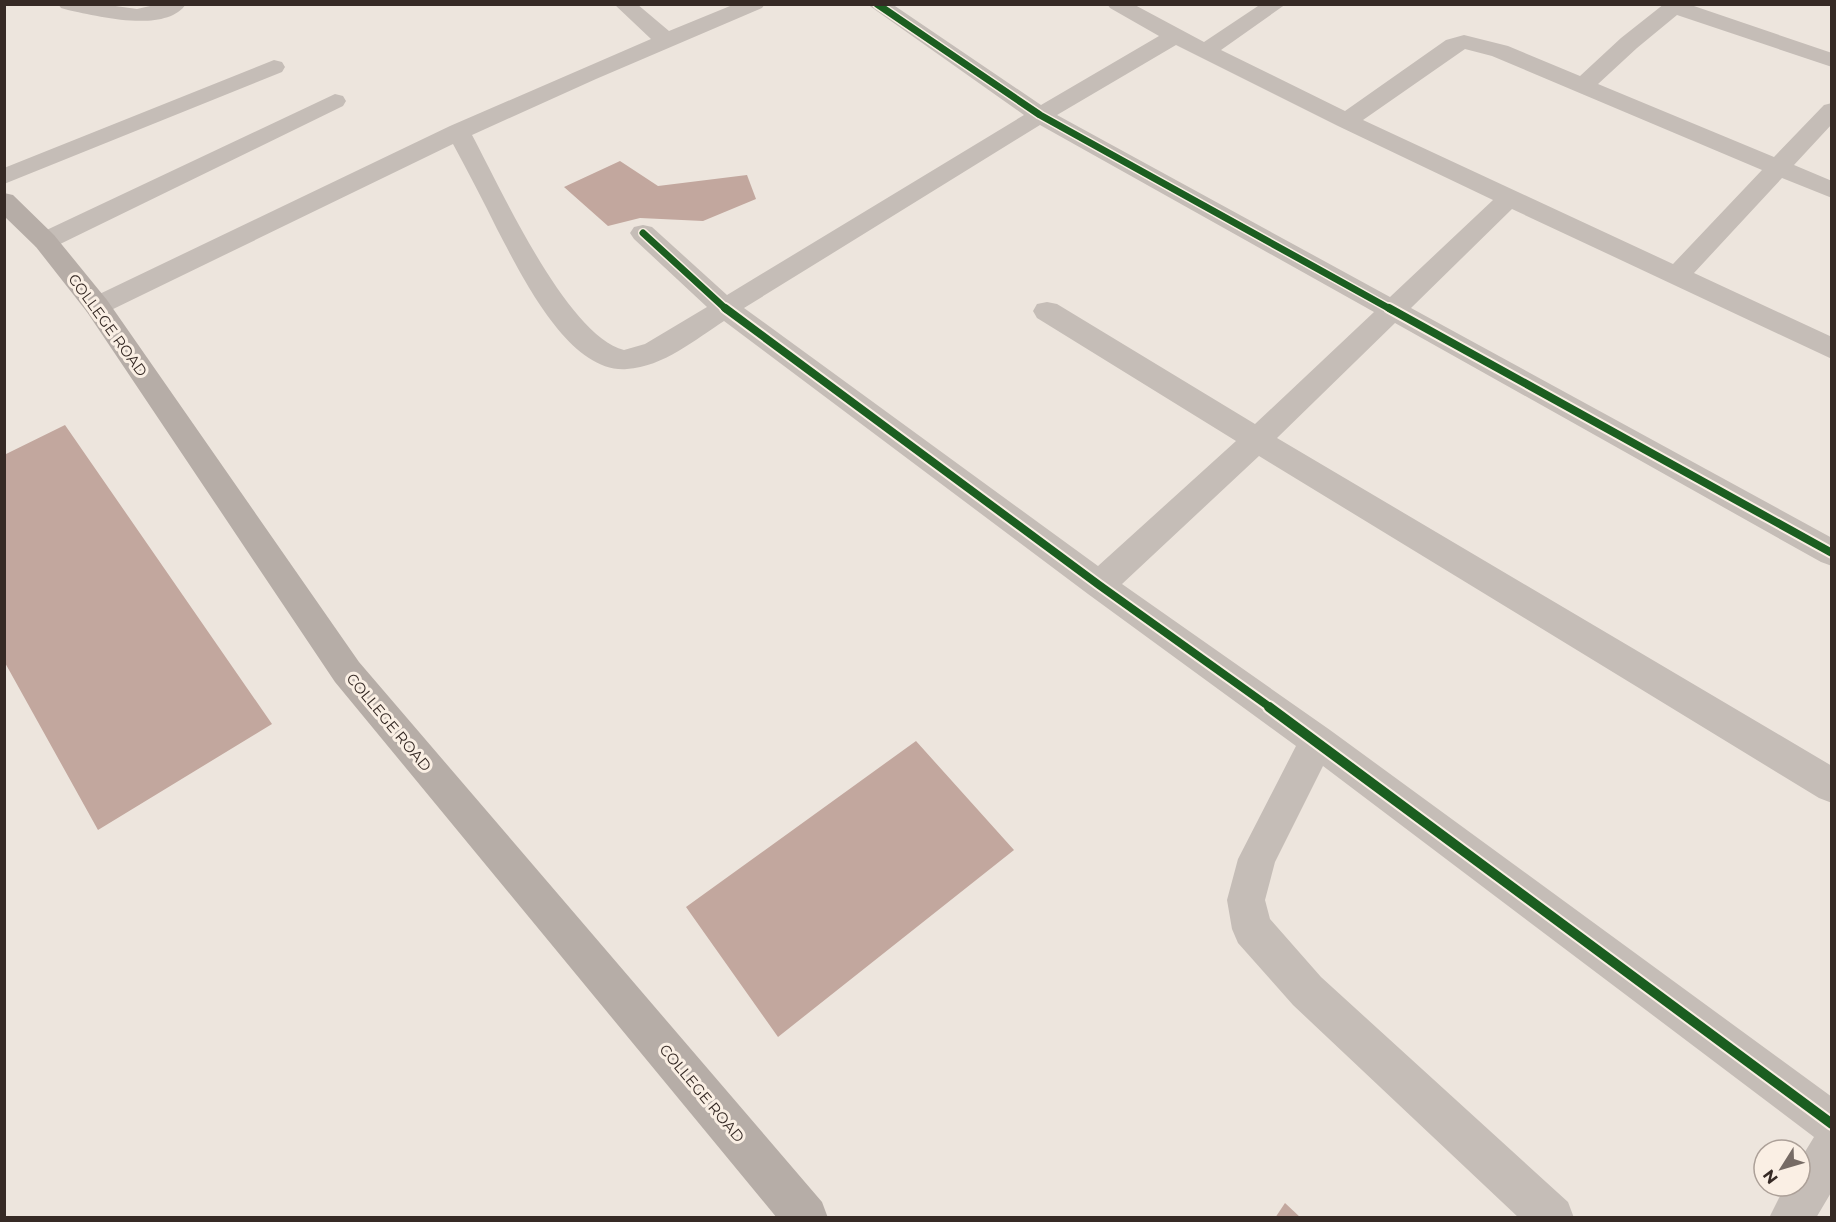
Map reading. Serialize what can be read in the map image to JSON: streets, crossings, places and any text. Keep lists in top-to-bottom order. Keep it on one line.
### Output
{"streets":{"main road":["COLLEGE ROAD"]},"north":"bottom left"}
